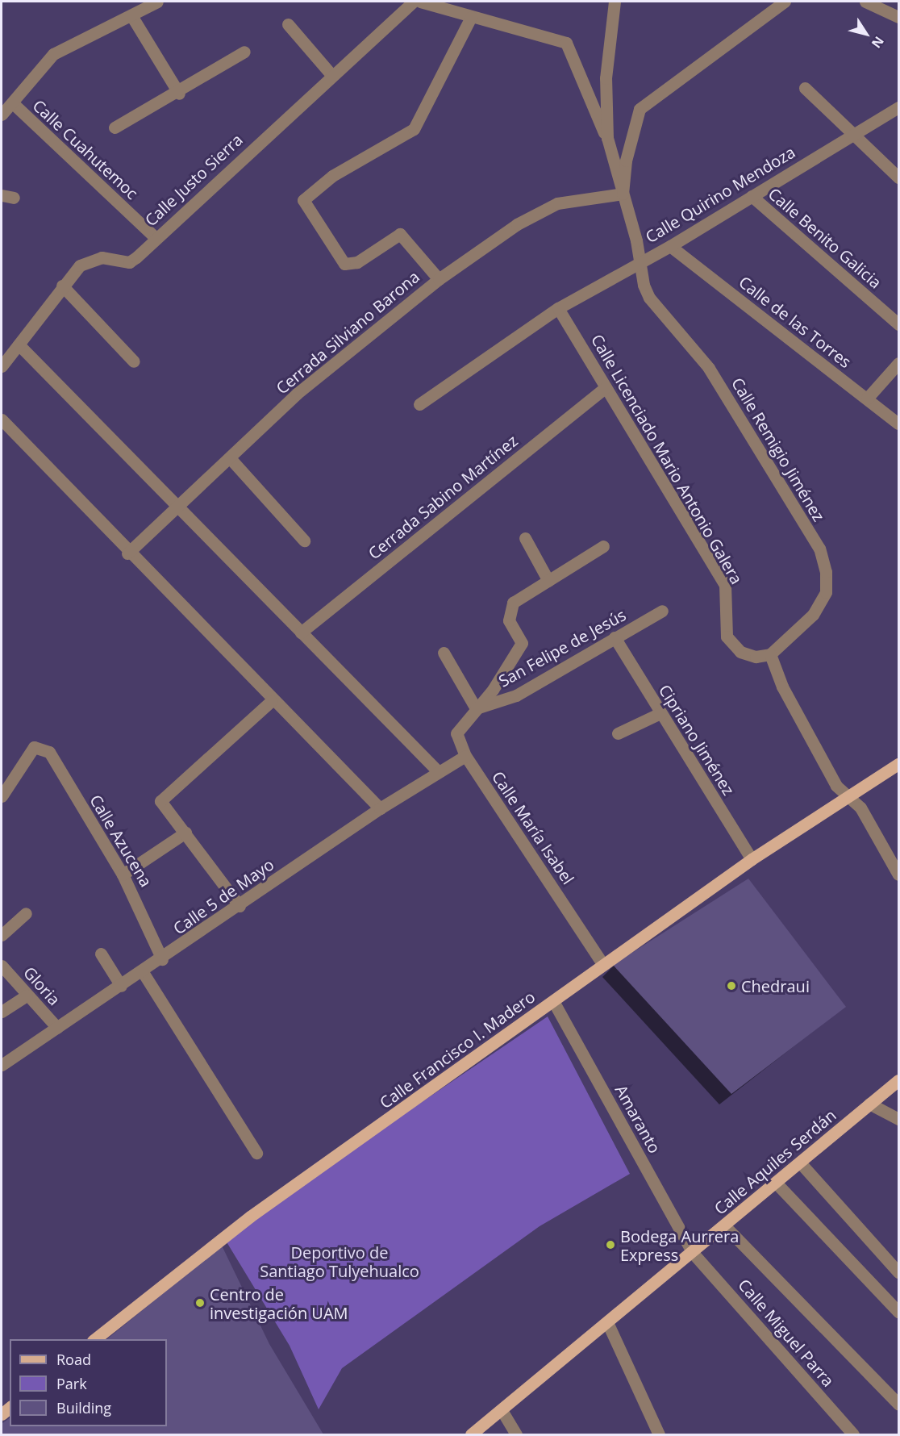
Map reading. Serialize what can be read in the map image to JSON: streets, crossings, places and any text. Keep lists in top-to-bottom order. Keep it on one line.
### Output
{"streets":{"main road":["Calle Francisco I. Madero","Calle Aquiles Serdán"],"street":["Calle Cuahutemoc","Calle Justo Sierra","Calle Quirino Mendoza","Calle Benito Galicia","Calle de las Torres","Cerrada Silviano Barona","Calle Remigio Jiménez","Calle Licenciado Mario Antonio Galera","Cerrada Sabino Martínez","San Felipe de Jesús","Cipriano Jiménez","Calle María Isabel","Calle Azucena","Calle 5 de Mayo","Gloria","Amaranto","Calle Miguel Parra"]},"crossings":[["Calle Cuahutemoc","Calle Justo Sierra"],["Calle Quirino Mendoza","Calle Benito Galicia"],["Calle Quirino Mendoza","Calle de las Torres"],["Calle Quirino Mendoza","Calle Remigio Jiménez"],["Calle Quirino Mendoza","Calle Licenciado Mario Antonio Galera"],["Cerrada Silviano Barona","Calle Remigio Jiménez"],["Calle Remigio Jiménez","Calle Licenciado Mario Antonio Galera"],["Calle Licenciado Mario Antonio Galera","Cerrada Sabino Martínez"],["San Felipe de Jesús","Cipriano Jiménez"],["San Felipe de Jesús","Calle María Isabel"],["Cipriano Jiménez","Calle Francisco I. Madero"],["Calle María Isabel","Calle 5 de Mayo"],["Calle María Isabel","Calle Francisco I. Madero"],["Calle Azucena","Calle 5 de Mayo"],["Calle 5 de Mayo","Gloria"],["Calle Francisco I. Madero","Amaranto"],["Amaranto","Calle Aquiles Serdán"],["Amaranto","Calle Miguel Parra"],["Calle Aquiles Serdán","Calle Miguel Parra"]],"parks":["Deportivo de Santiago Tulyehualco"],"places":["Chedraui","Bodega Aurrera Express","Centro de investigación UAM"],"legend":["Road","Park","Building"],"north":"bottom right"}
